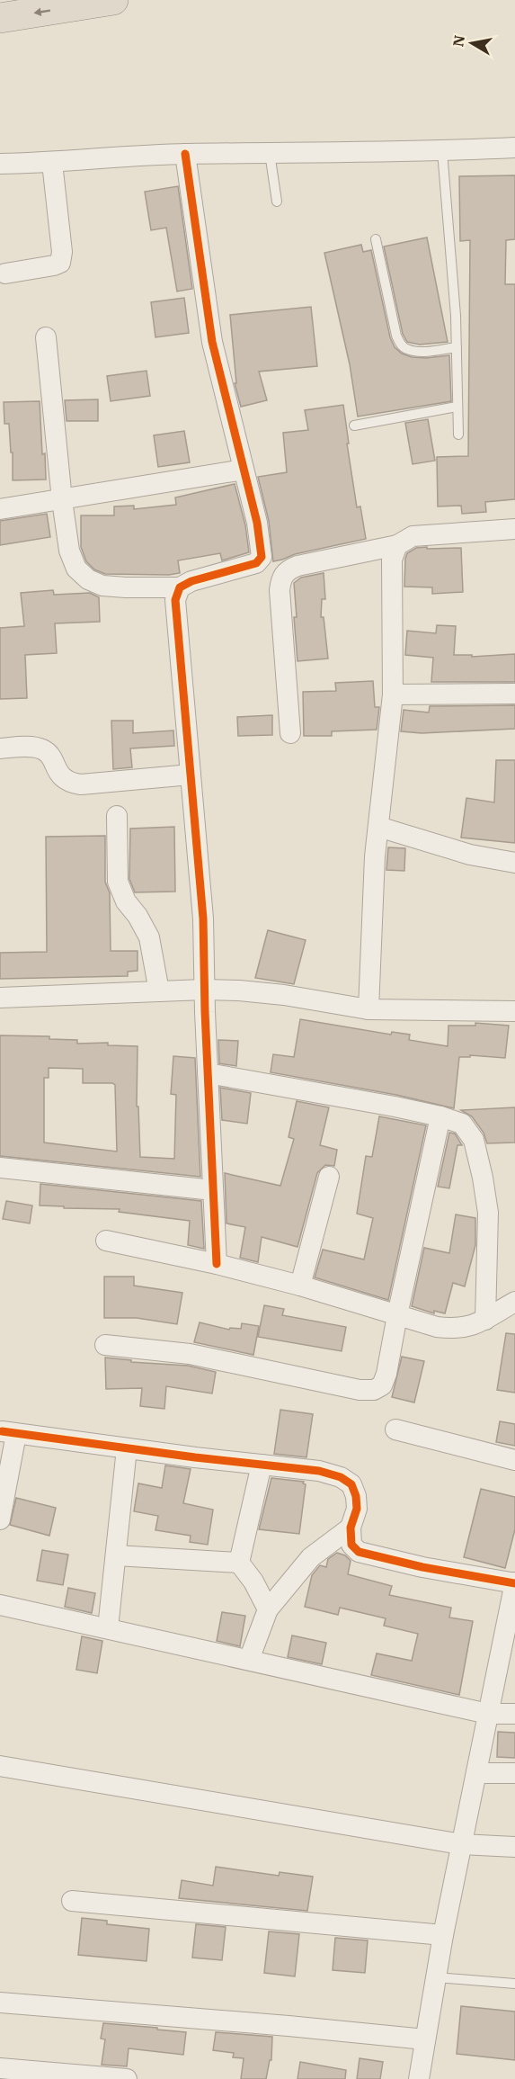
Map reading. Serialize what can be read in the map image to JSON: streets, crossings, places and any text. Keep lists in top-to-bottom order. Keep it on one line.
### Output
{"north":"left"}
